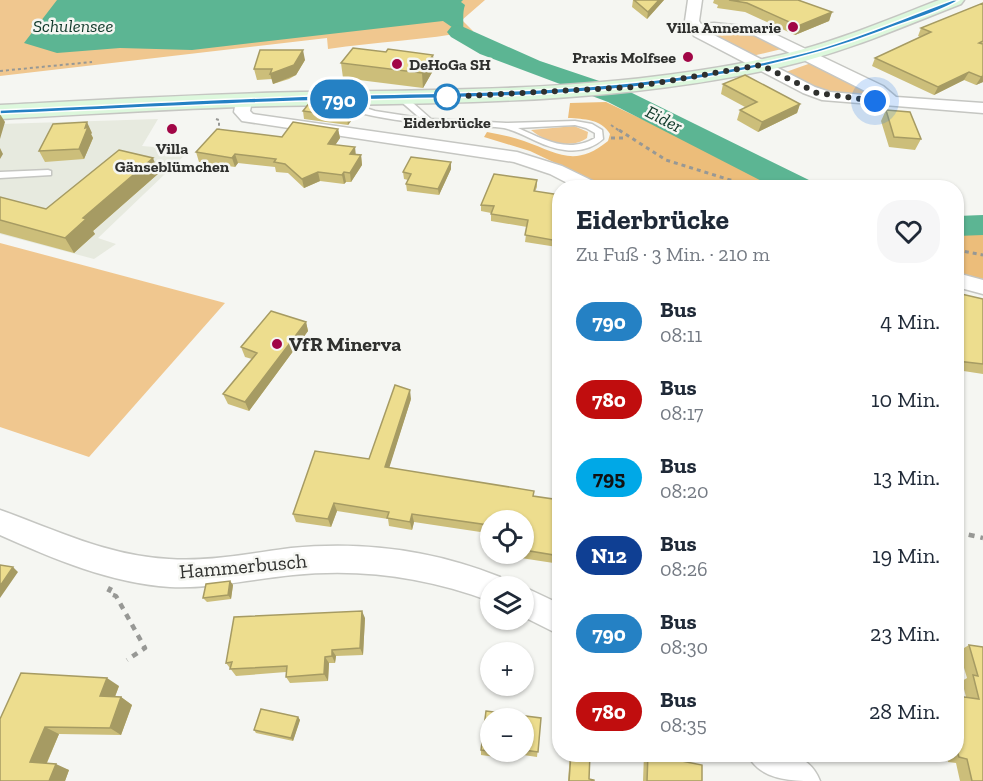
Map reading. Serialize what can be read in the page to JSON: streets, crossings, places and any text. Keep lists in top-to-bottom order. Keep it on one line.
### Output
{"streets":{"street":["Hammerbusch"]},"water":["Schulensee","Eider"],"places":["Villa Annemarie","Praxis Molfsee","DeHoGa SH","Eiderbrücke","Villa Gänseblümchen","VfR Minerva"],"lines":["bus line 790"],"page":{"on_map":"790","heading":["Eiderbrücke","Zu Fuß · 3 Min. · 210 m"],"list":[{"mark":"790","name":"Bus","note":"08:11","value":"4 Min."},{"mark":"780","name":"Bus","note":"08:17","value":"10 Min."},{"mark":"795","name":"Bus","note":"08:20","value":"13 Min."},{"mark":"N12","name":"Bus","note":"08:26","value":"19 Min."},{"mark":"790","name":"Bus","note":"08:30","value":"23 Min."},{"mark":"780","name":"Bus","note":"08:35","value":"28 Min."}],"map_buttons":["+","−"]}}
